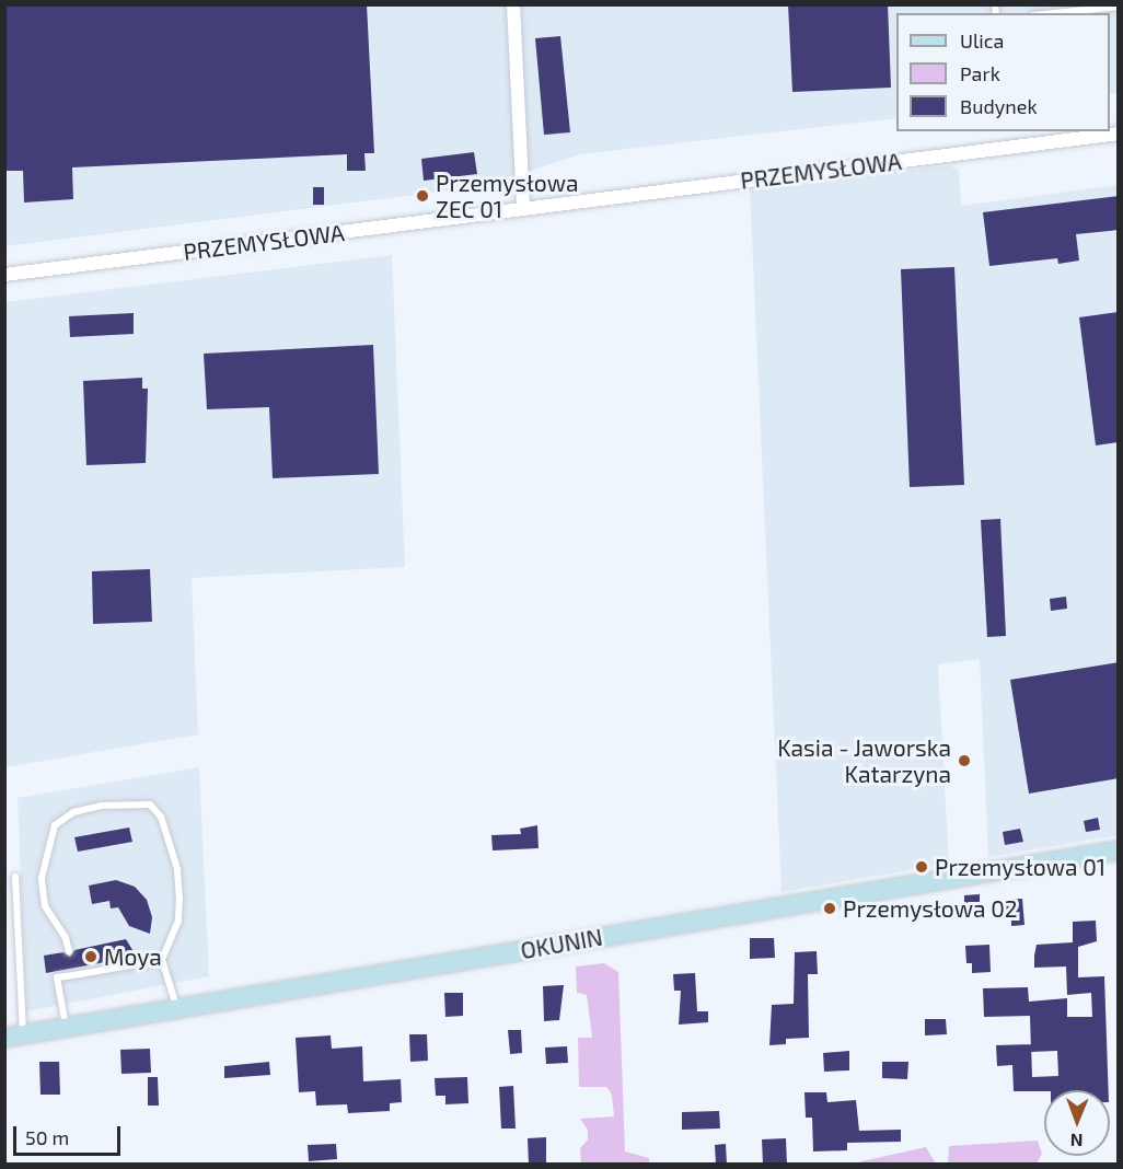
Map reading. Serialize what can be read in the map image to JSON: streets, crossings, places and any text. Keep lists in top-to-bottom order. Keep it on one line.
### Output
{"streets":{"main road":["OKUNIN"],"street":["PRZEMYSŁOWA"]},"places":["Przemysłowa ZEC 01","Kasia - Jaworska Katarzyna","Przemysłowa 01","Przemysłowa 02","Moya"],"legend":["Ulica","Park","Budynek"],"scale_bar":"50 m","north":"bottom"}
